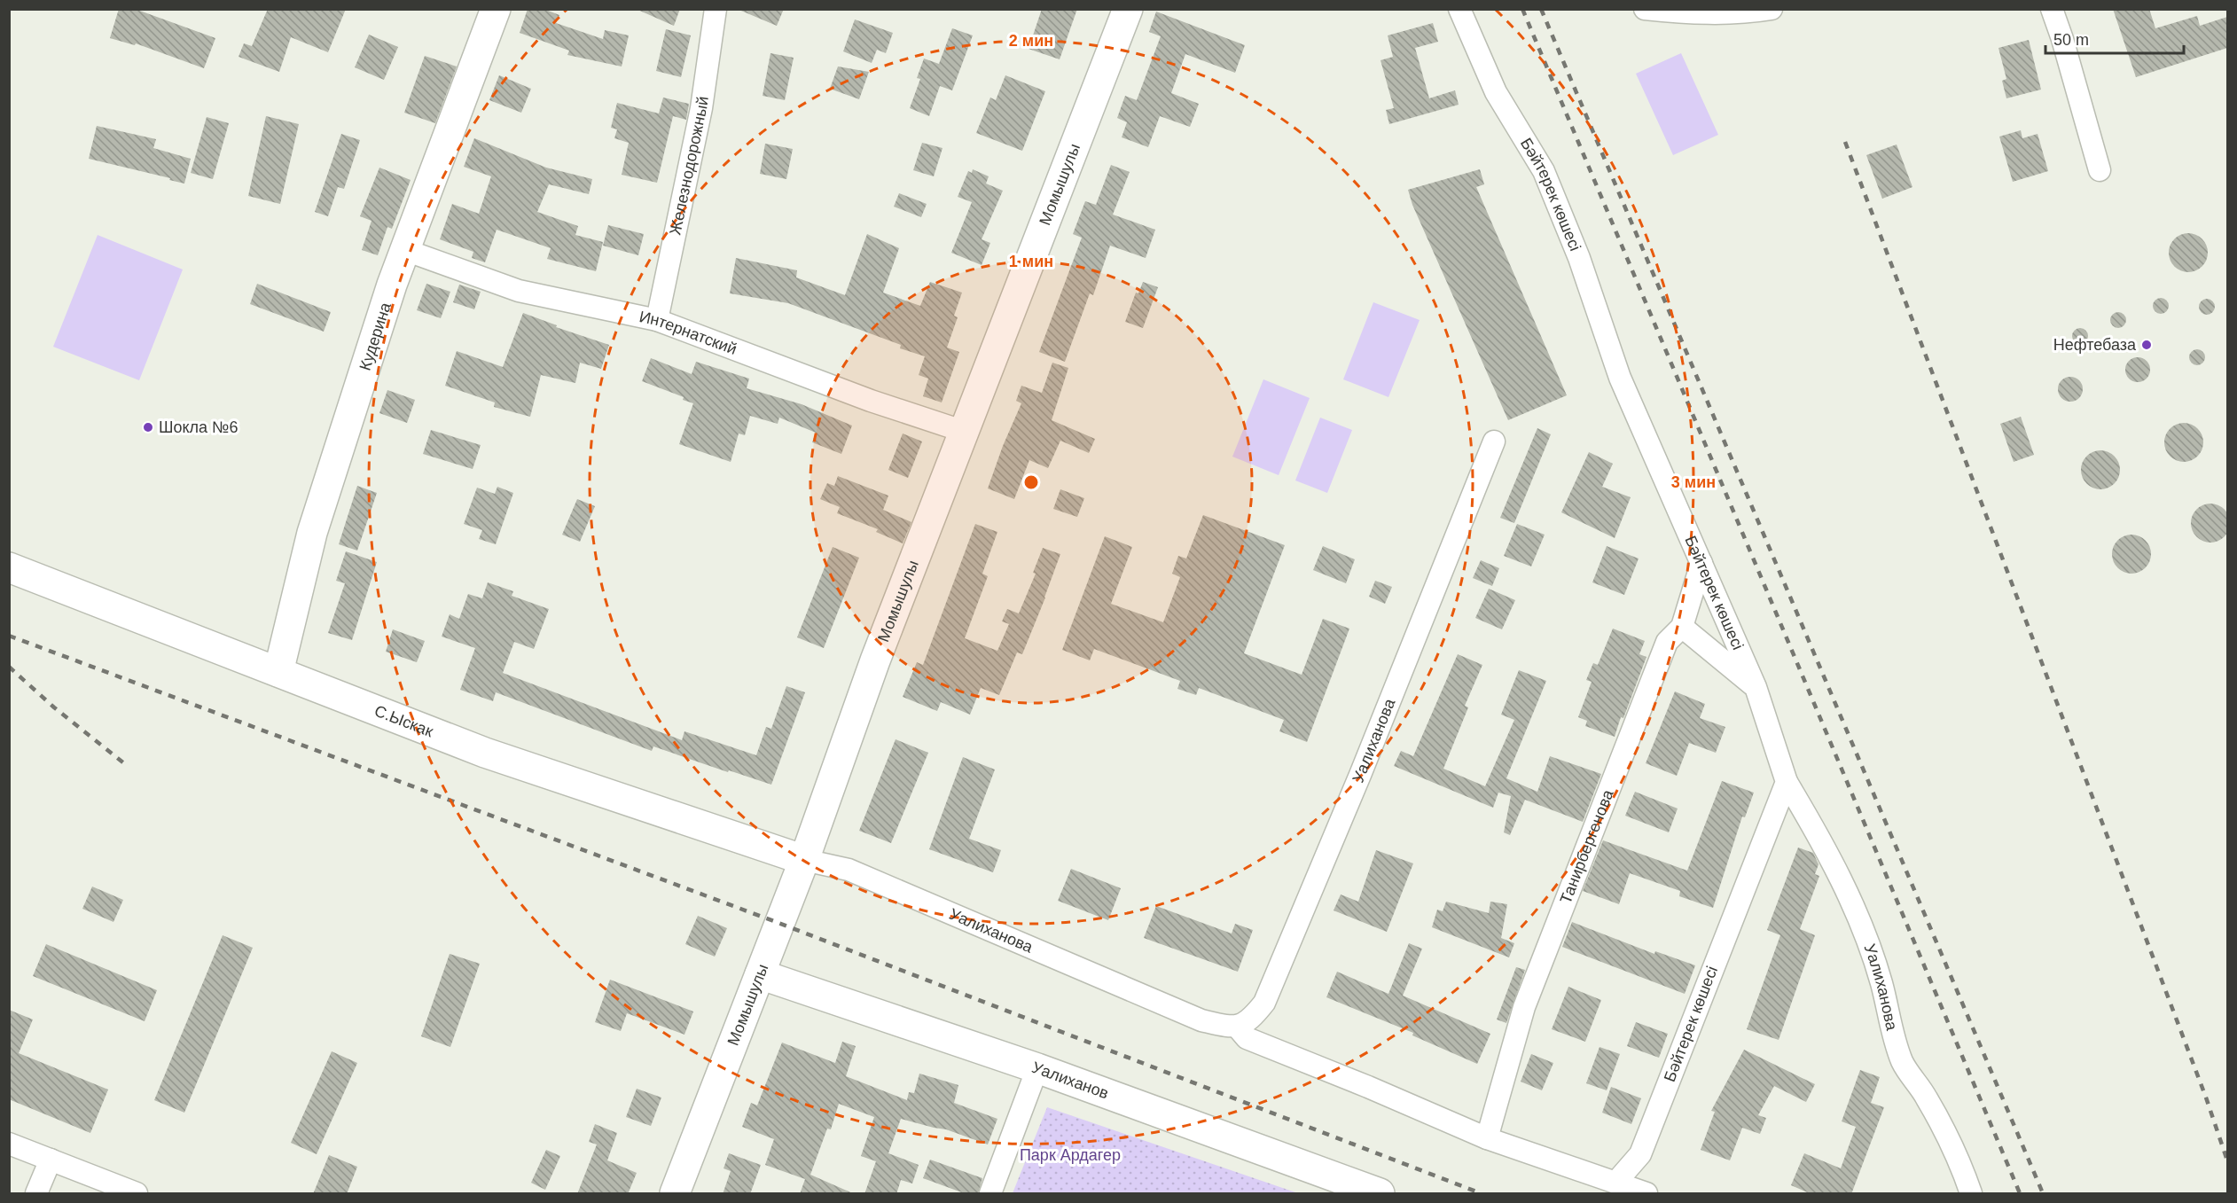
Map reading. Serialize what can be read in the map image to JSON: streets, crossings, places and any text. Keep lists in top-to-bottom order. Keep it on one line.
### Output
{"streets":{"street":["Железнодорожный","Момышулы","Бәйтерек көшесі","Интернатский","Кудерина","С.Ыскак","Уалиханова","Танирбергенова","Уалиханов"]},"crossings":[["Железнодорожный","Интернатский"],["Момышулы","Интернатский"],["Момышулы","С.Ыскак"],["Момышулы","Уалиханова"],["Момышулы","Уалиханов"],["Бәйтерек көшесі","Уалиханова"],["Бәйтерек көшесі","Танирбергенова"],["Интернатский","Кудерина"],["Кудерина","С.Ыскак"],["С.Ыскак","Уалиханова"],["Уалиханова","Танирбергенова"]],"parks":["Парк Ардагер"],"places":["Нефтебаза","Шокла №6"],"scale_bar":"50 m","rings":["2 мин","1 мин","3 мин"]}
